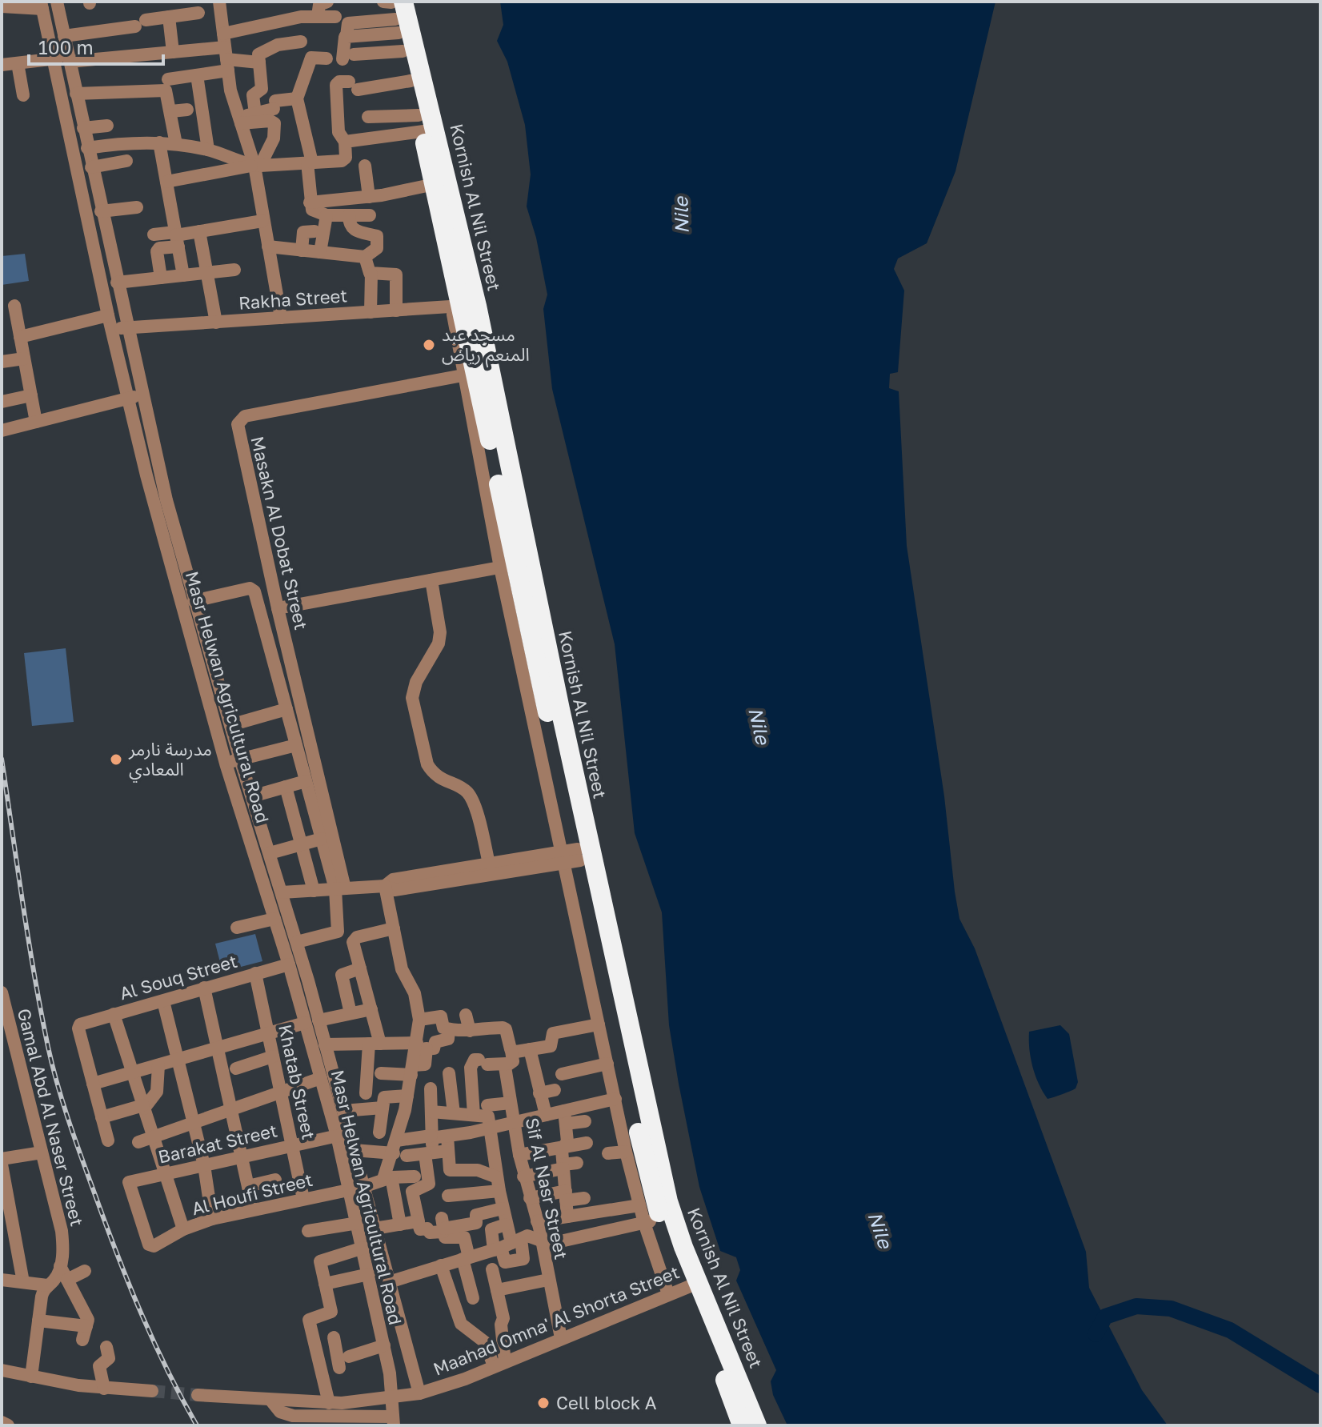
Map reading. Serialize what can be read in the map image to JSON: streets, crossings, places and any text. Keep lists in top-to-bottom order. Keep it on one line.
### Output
{"streets":{"highway":["Kornish Al Nil Street"],"street":["Rakha Street","Masakn Al Dobat Street","Masr Helwan Agricultural Road","Al Souq Street","Khatab Street","Gamal Abd Al Naser Street","Barakat Street","Sif Al Nasr Street","Al Houfi Street","Maahad Omna' Al Shorta Street"]},"crossings":[["Kornish Al Nil Street","Rakha Street"],["Kornish Al Nil Street","Masakn Al Dobat Street"],["Kornish Al Nil Street","Maahad Omna' Al Shorta Street"],["Rakha Street","Masr Helwan Agricultural Road"],["Masr Helwan Agricultural Road","Al Souq Street"],["Masr Helwan Agricultural Road","Barakat Street"],["Masr Helwan Agricultural Road","Al Houfi Street"],["Masr Helwan Agricultural Road","Maahad Omna' Al Shorta Street"],["Al Souq Street","Khatab Street"],["Khatab Street","Barakat Street"],["Khatab Street","Al Houfi Street"],["Barakat Street","Al Houfi Street"],["Sif Al Nasr Street","Maahad Omna' Al Shorta Street"]],"water":["Nile"],"places":["مسجد عبد المنعم رياض","مدرسة نارمر المعادي","Cell block A"],"scale_bar":"100 m"}
